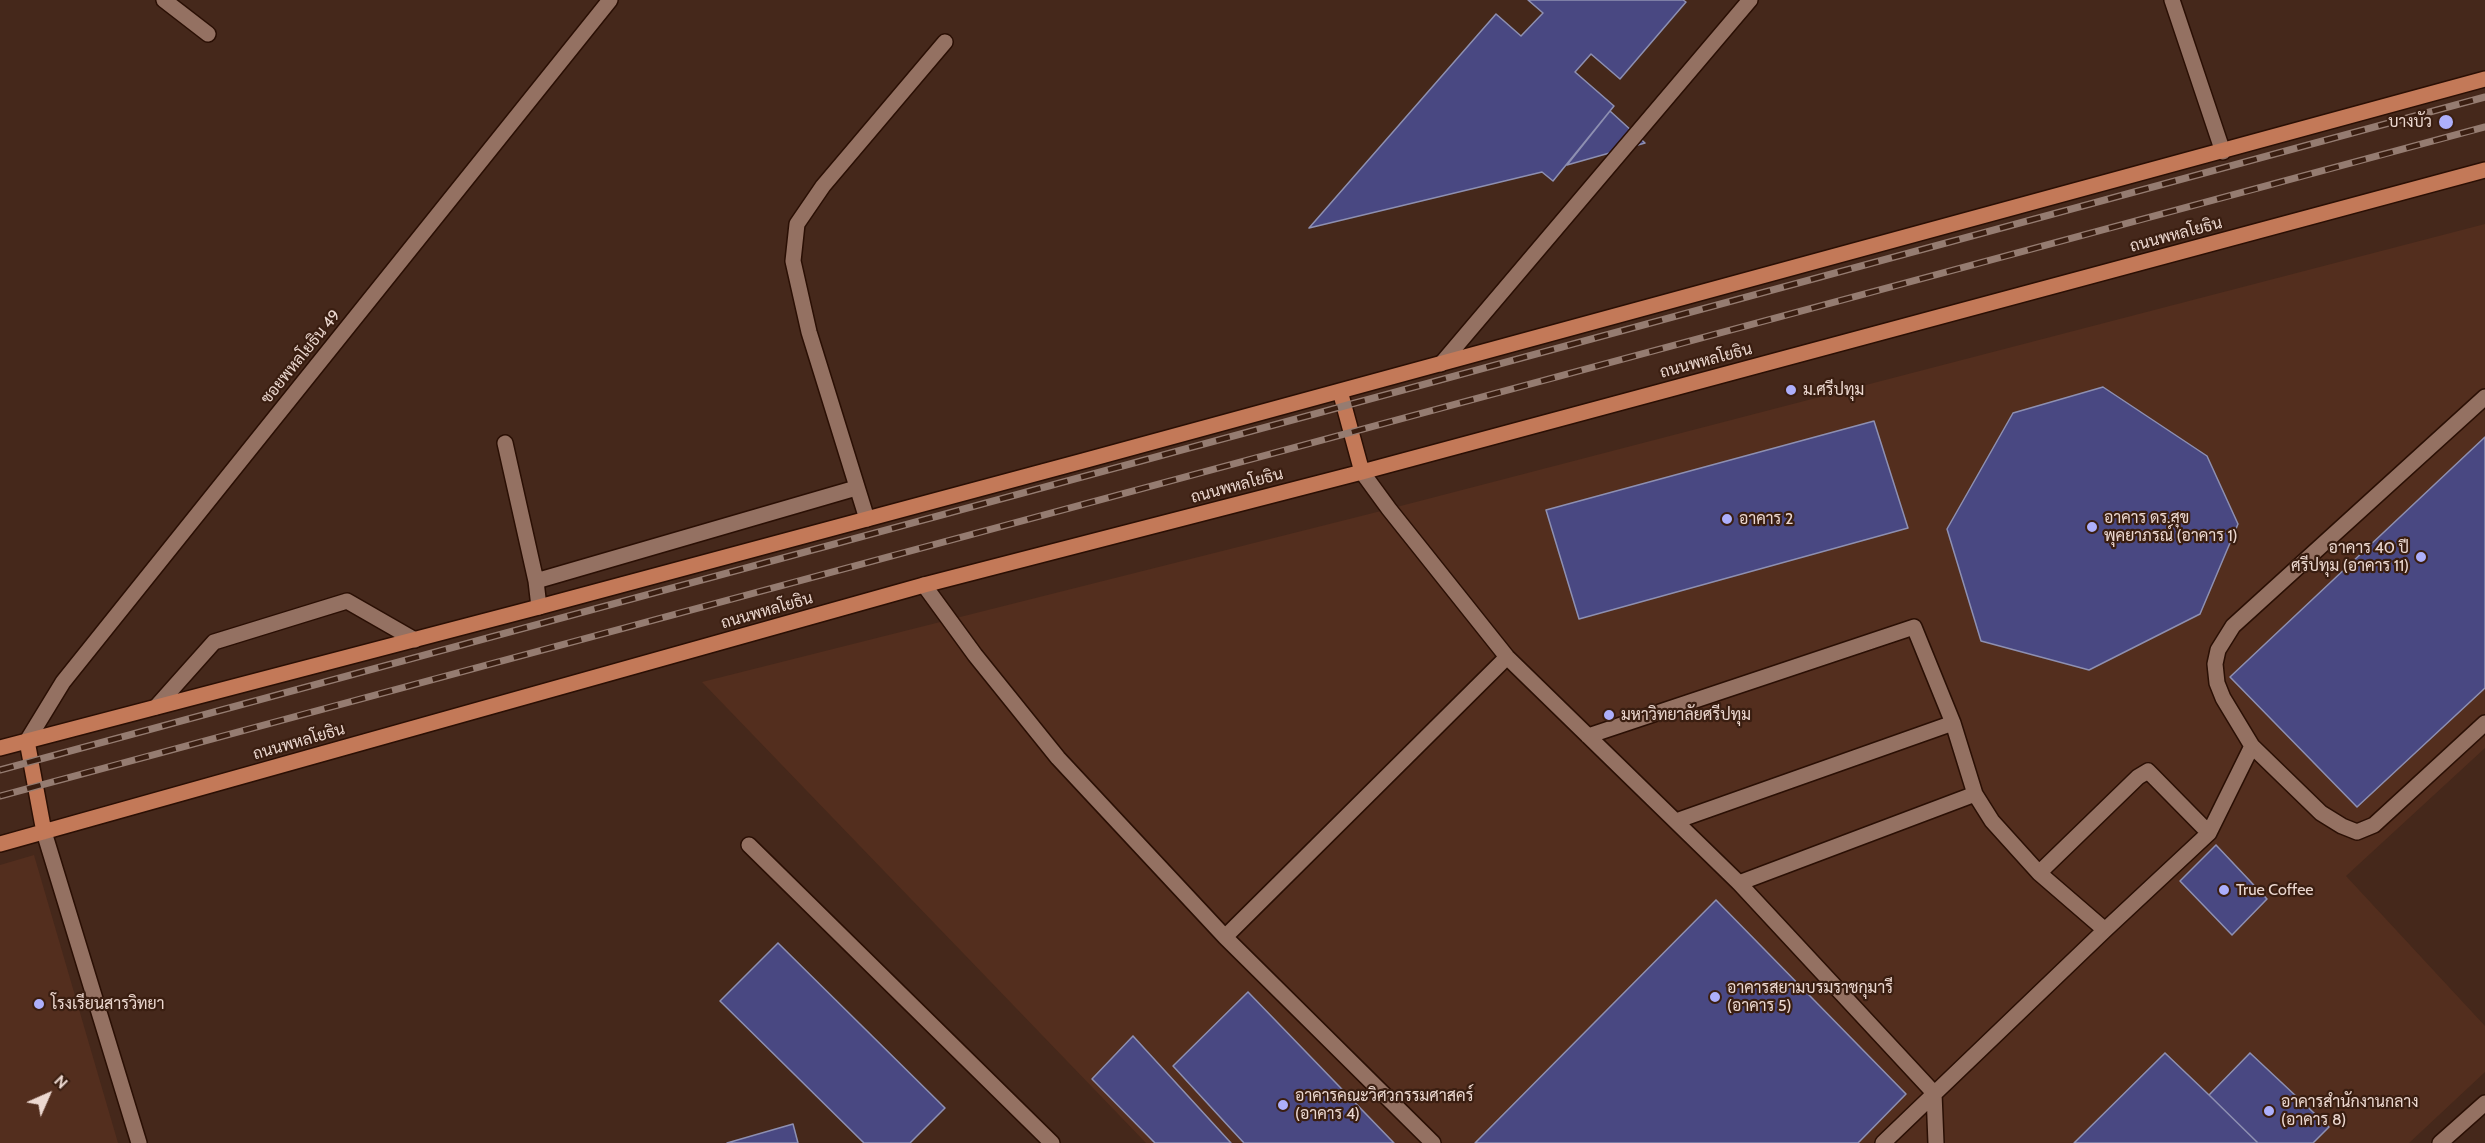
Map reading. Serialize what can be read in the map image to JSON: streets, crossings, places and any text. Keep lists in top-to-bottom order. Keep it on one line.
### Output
{"streets":{"main road":["ถนนพหลโยธิน"],"street":["ซอยพหลโยธิน 49"]},"places":["บางบัว","ม.ศรีปทุม","อาคาร 2","อาคาร ดร.สุข พุคยาภรณ์ (อาคาร 1)","อาคาร 40 ปี ศรีปทุม (อาคาร 11)","มหาวิทยาลัยศรีปทุม","True Coffee","อาคารสยามบรมราชกุมารี (อาคาร 5)","โรงเรียนสารวิทยา","อาคารคณะวิศวกรรมศาสคร์ (อาคาร 4)","อาคารสำนักงานกลาง (อาคาร 8)"],"north":"top right"}
